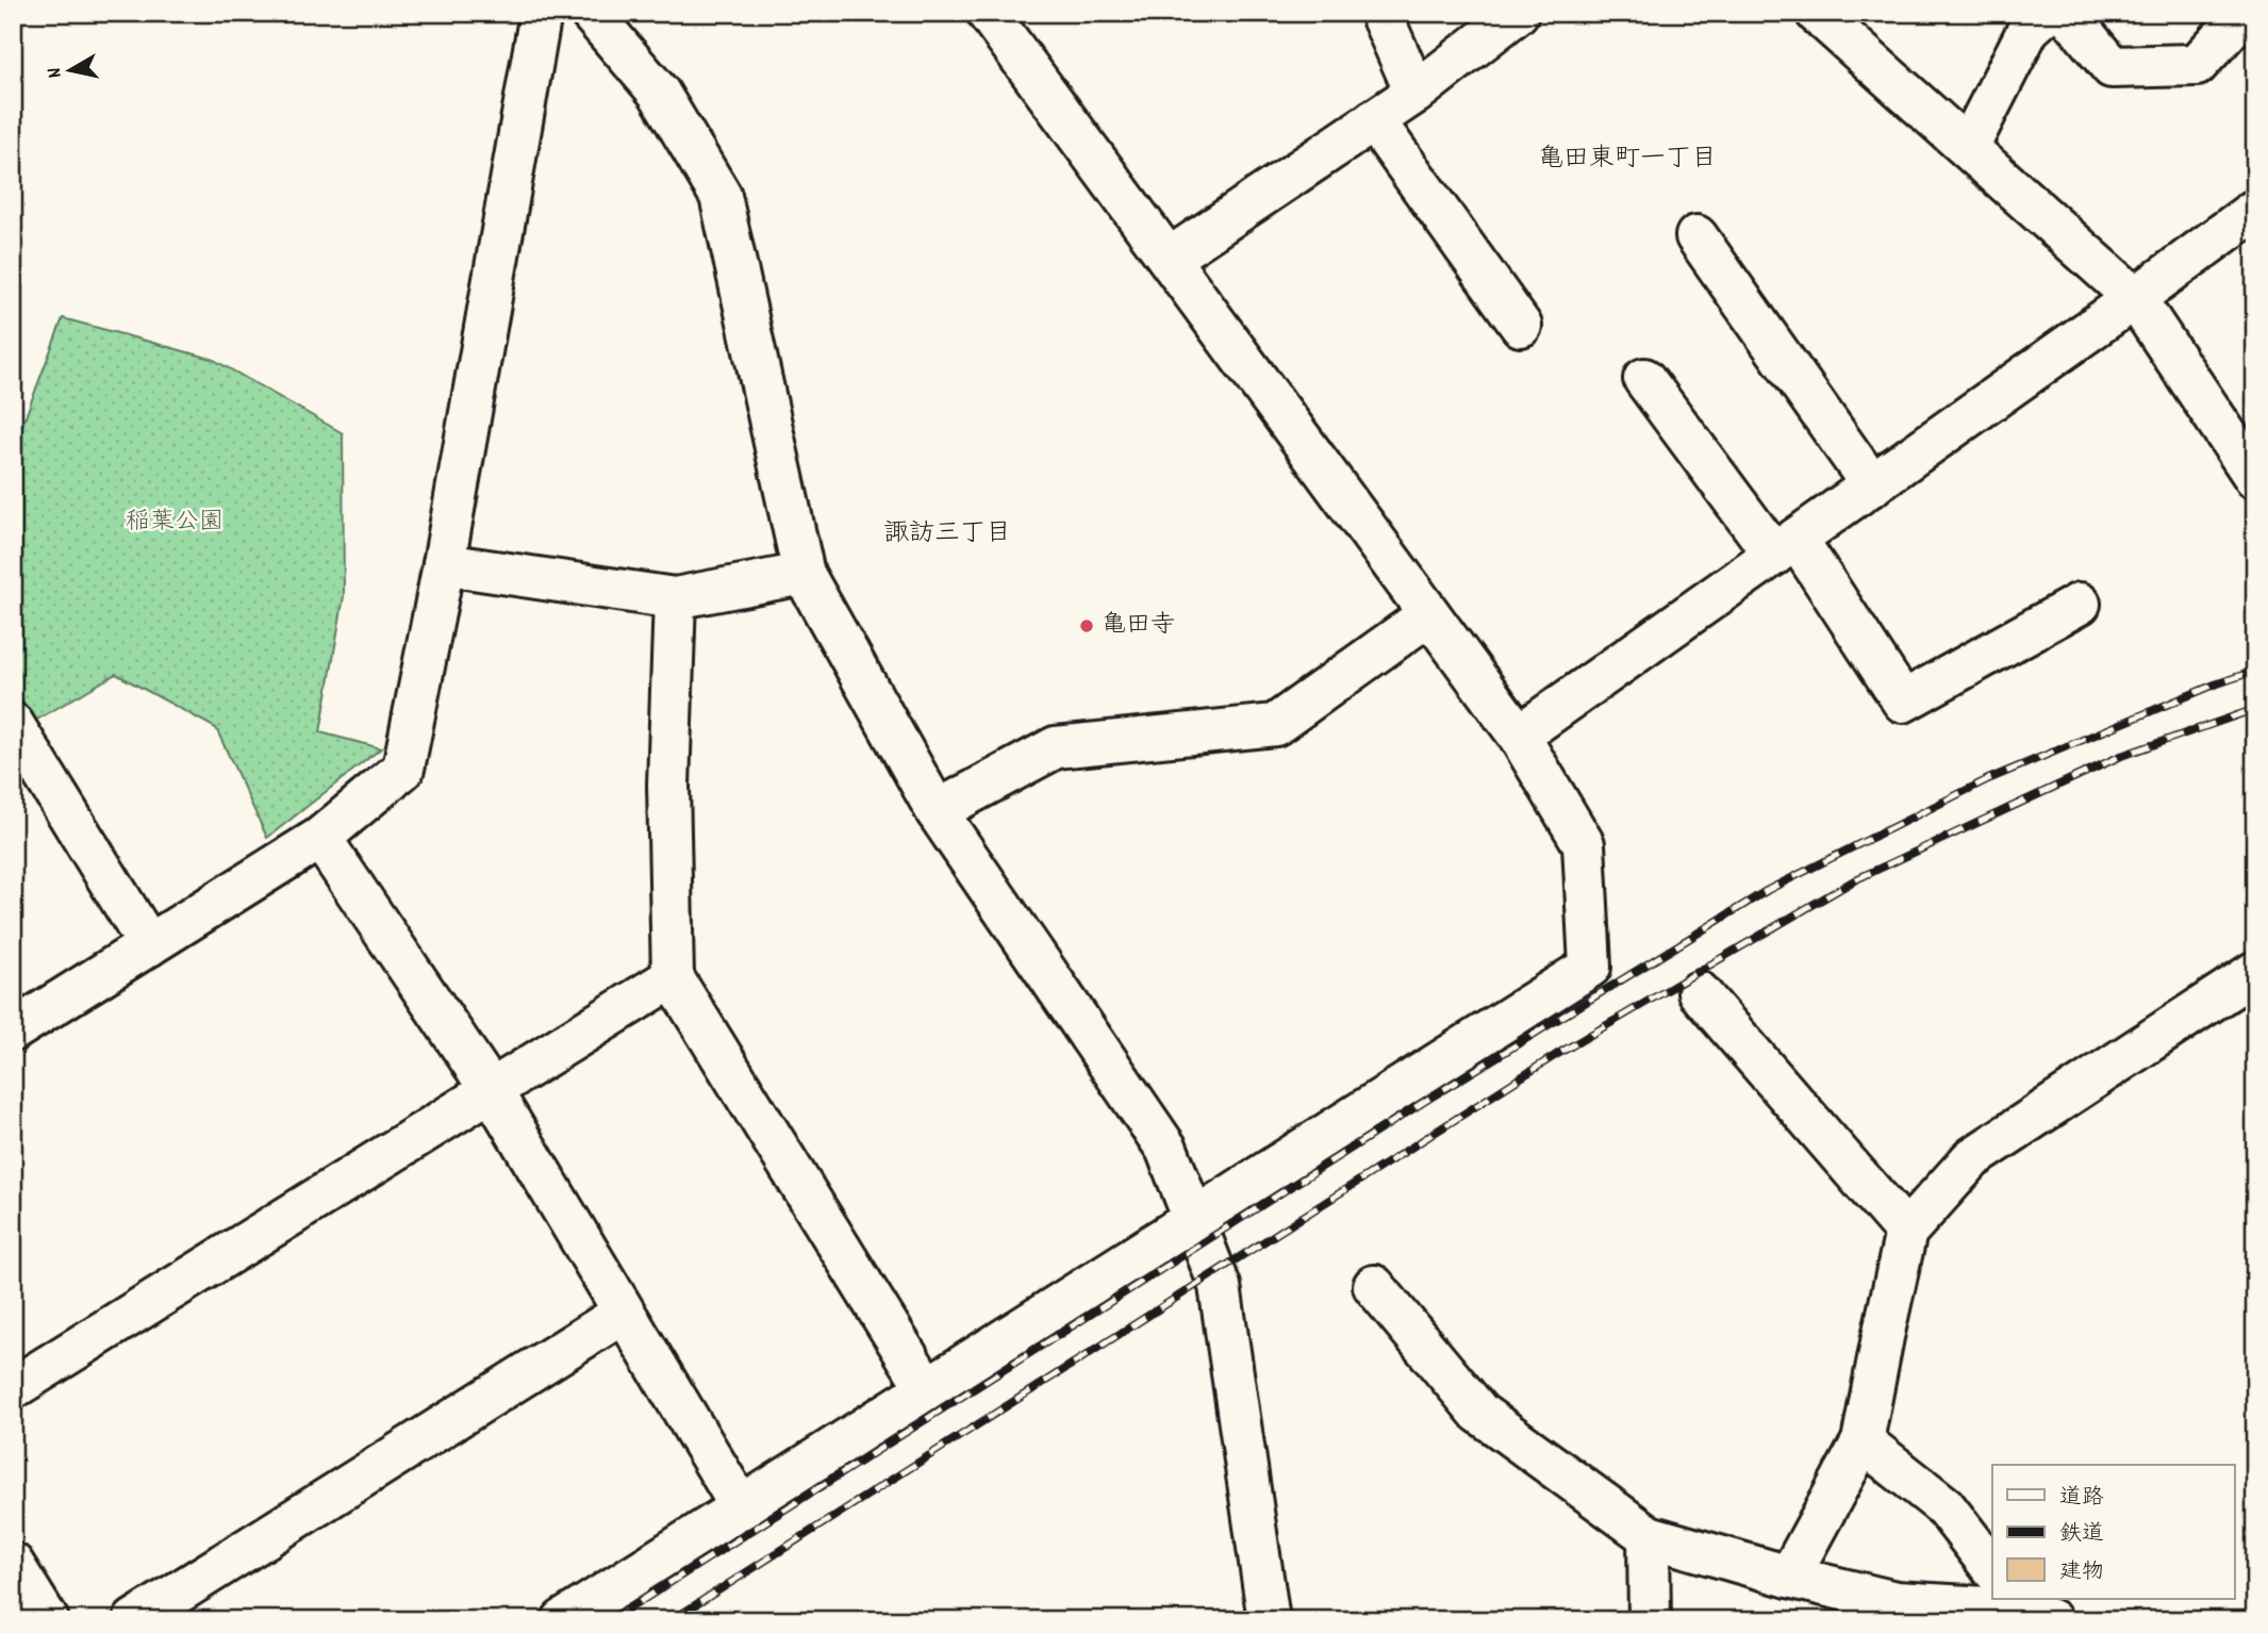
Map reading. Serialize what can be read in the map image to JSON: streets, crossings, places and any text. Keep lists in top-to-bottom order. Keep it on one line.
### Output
{"districts":["亀田東町一丁目","諏訪三丁目"],"parks":["稲葉公園"],"places":["亀田寺"],"legend":["道路","鉄道","建物"],"north":"left"}
